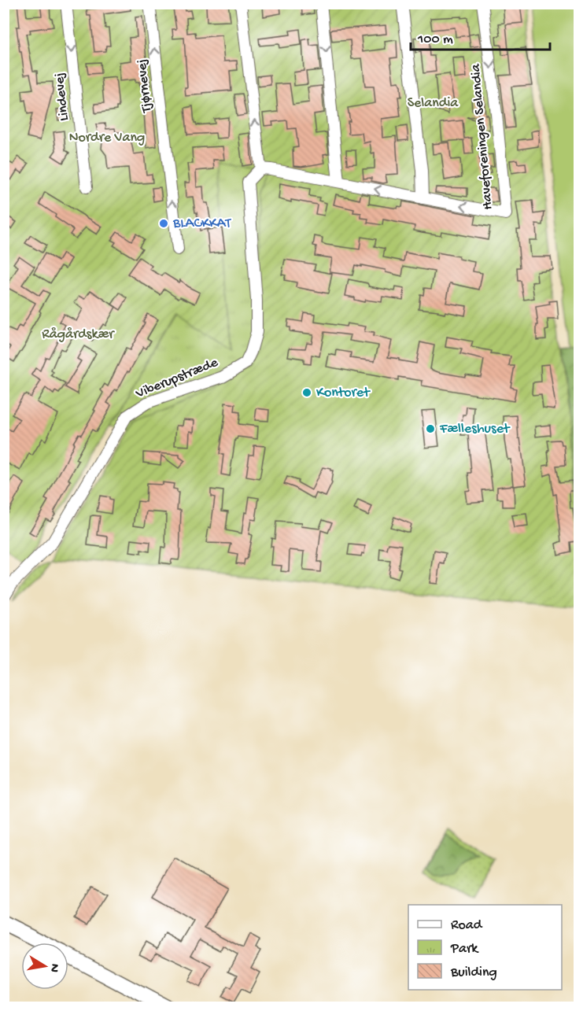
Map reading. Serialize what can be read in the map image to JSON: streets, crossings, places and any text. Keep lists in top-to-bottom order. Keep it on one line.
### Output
{"streets":{"street":["Tjørnevej","Lindevej","Haveforeningen Selandia","Viberupstræde"]},"crossings":[["Haveforeningen Selandia","Viberupstræde"]],"one_way":["Lindevej"],"parks":["Selandia","Nordre Vang","Rågårdskær"],"places":["BLACKKAT","Kontoret","Fælleshuset"],"legend":["Road","Park","Building"],"scale_bar":"100 m","north":"right"}
